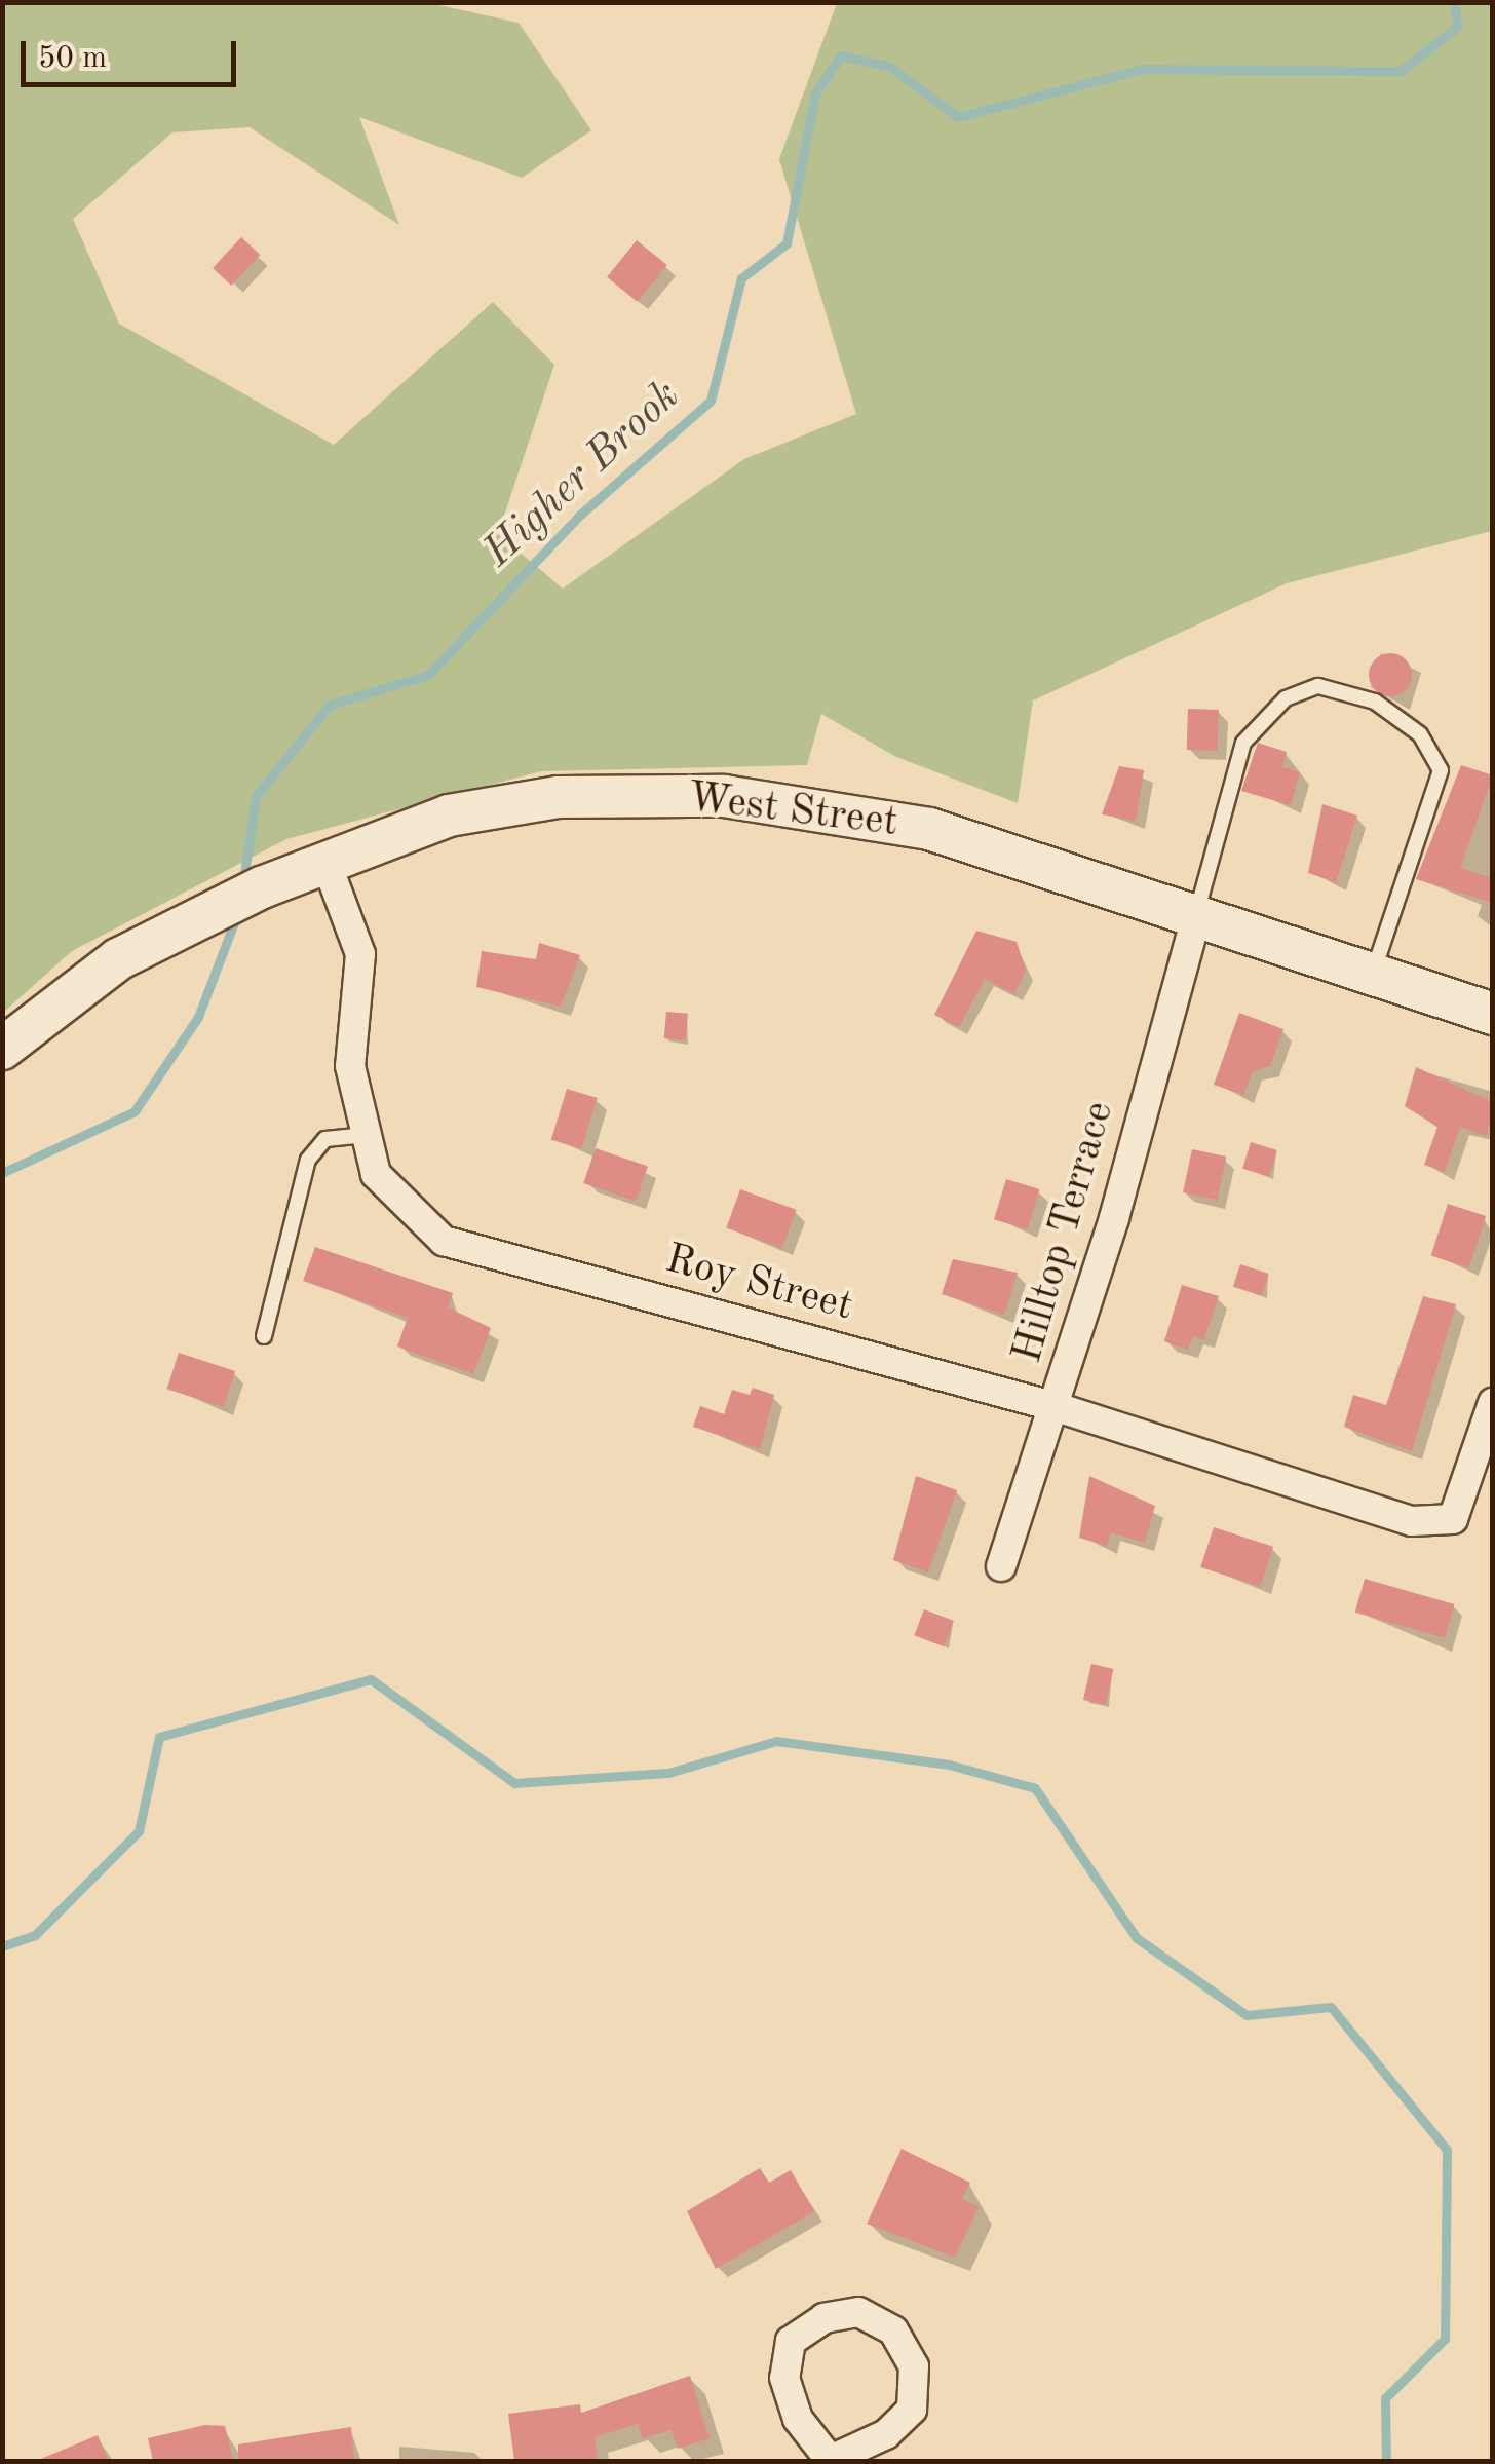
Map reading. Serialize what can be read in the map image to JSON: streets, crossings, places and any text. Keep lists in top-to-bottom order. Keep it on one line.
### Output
{"streets":{"main road":["West Street"],"street":["Hilltop Terrace","Roy Street"]},"crossings":[["West Street","Hilltop Terrace"],["West Street","Roy Street"],["Hilltop Terrace","Roy Street"]],"water":["Higher Brook"],"scale_bar":"50 m"}
